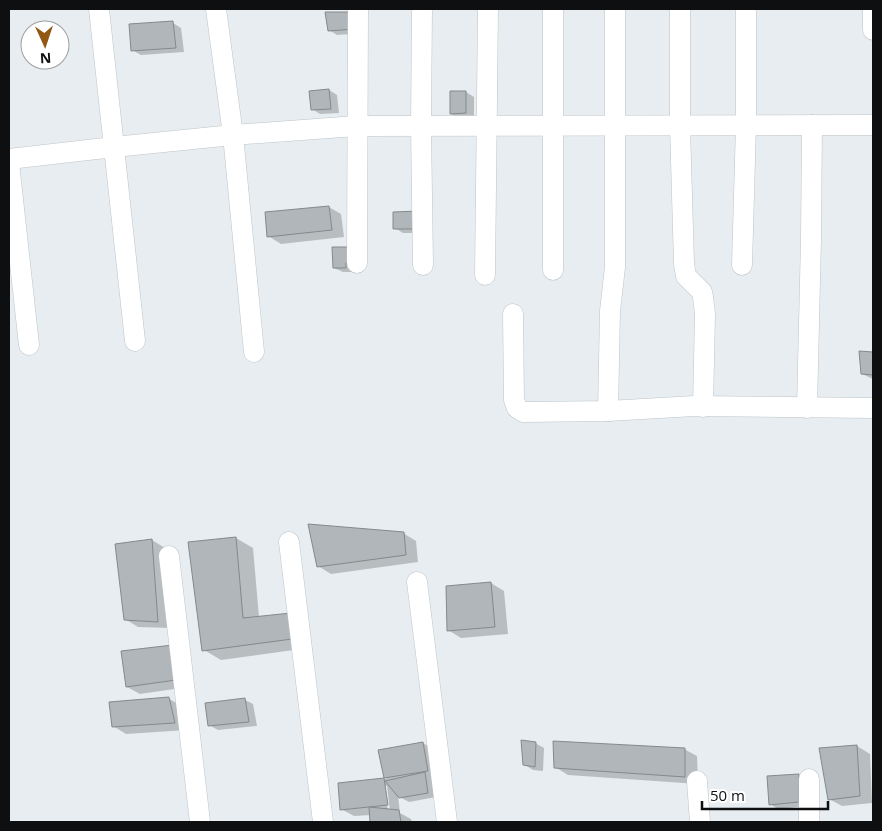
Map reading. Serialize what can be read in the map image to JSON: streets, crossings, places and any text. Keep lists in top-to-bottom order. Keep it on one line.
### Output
{"scale_bar":"50 m","north":"bottom"}
